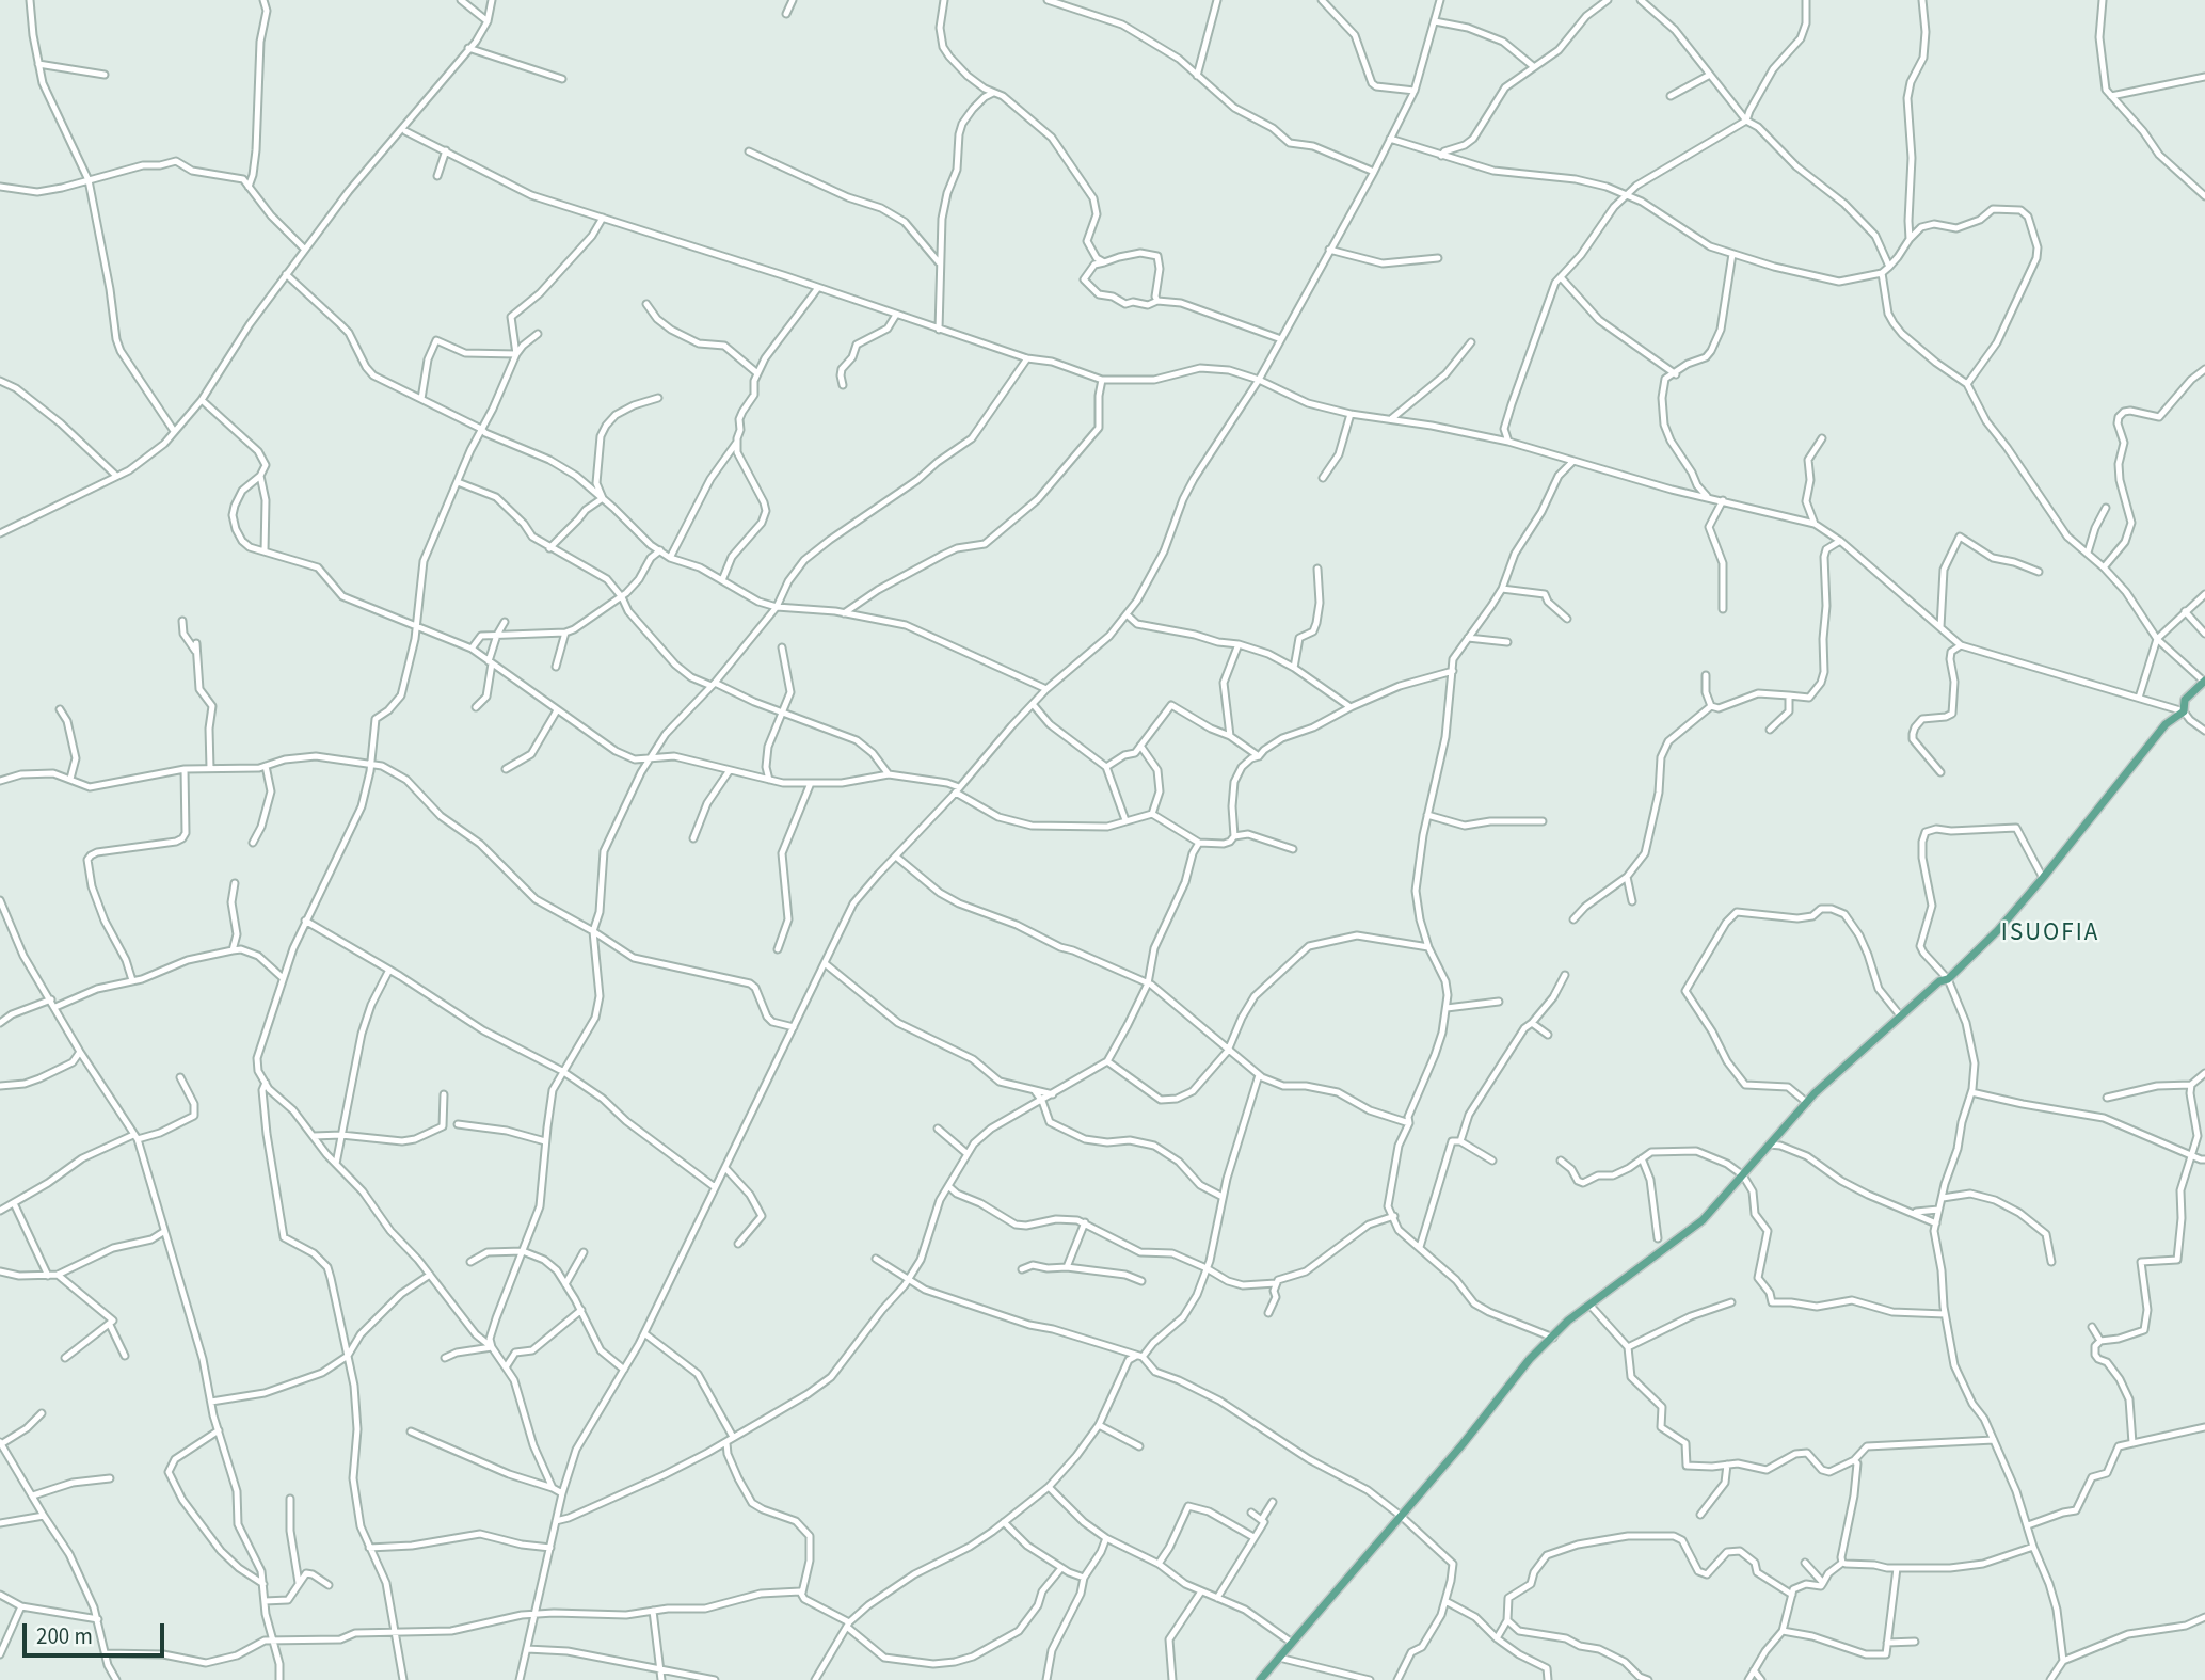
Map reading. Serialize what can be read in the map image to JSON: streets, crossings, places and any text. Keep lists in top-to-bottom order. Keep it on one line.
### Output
{"districts":["ISUOFIA"],"scale_bar":"200 m"}
